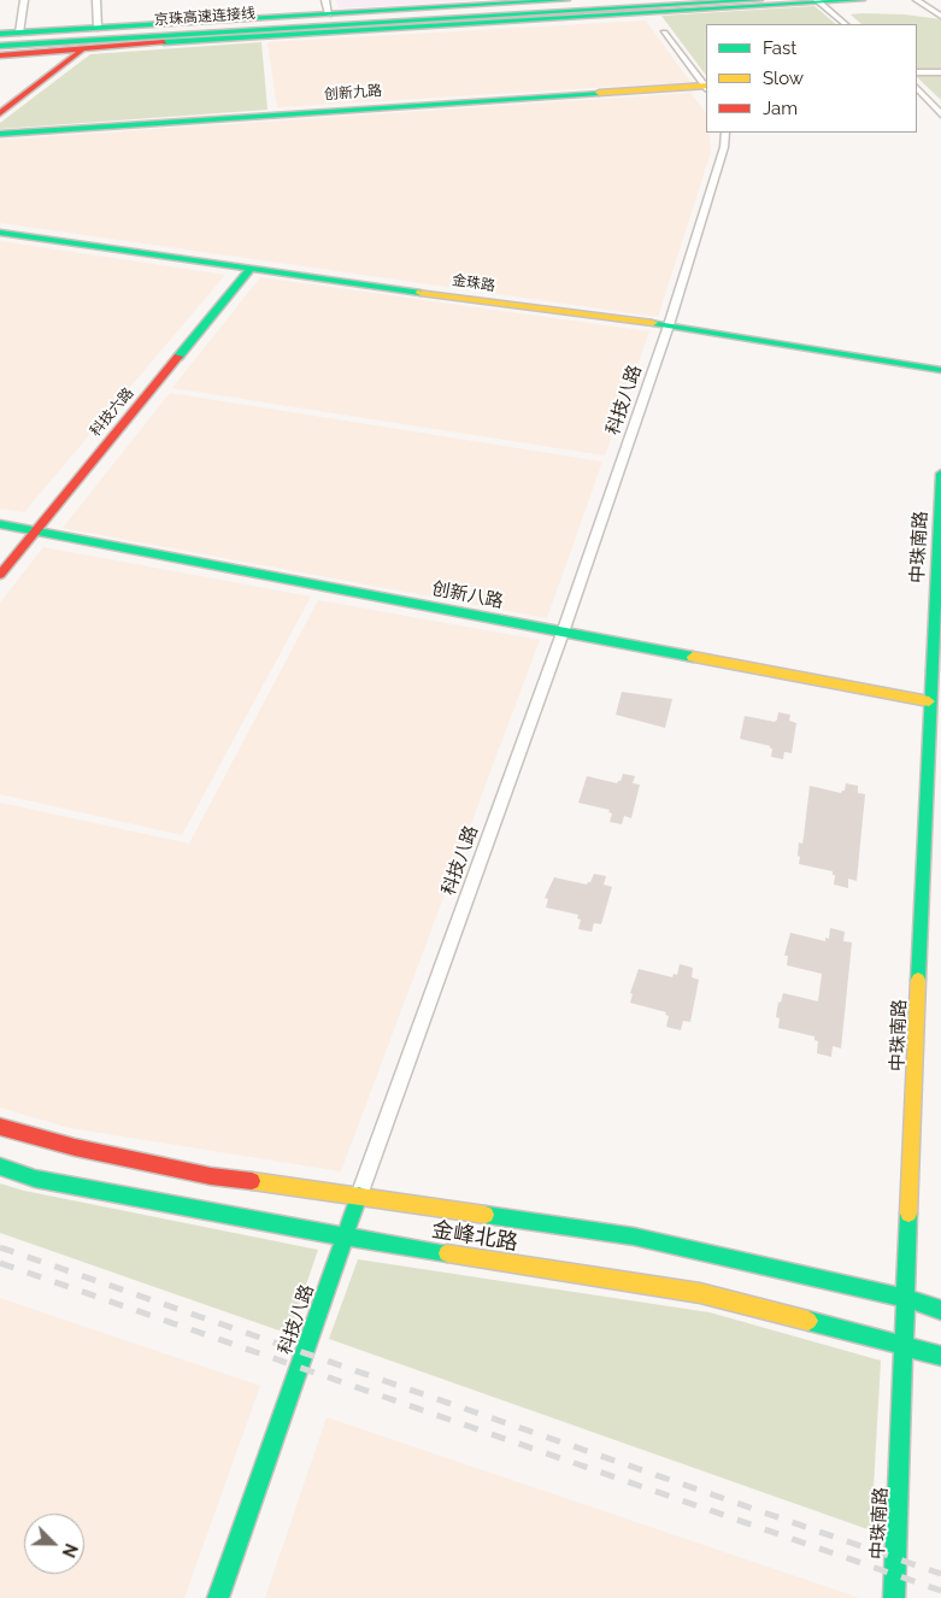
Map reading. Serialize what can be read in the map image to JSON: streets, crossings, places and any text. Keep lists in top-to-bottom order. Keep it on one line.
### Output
{"streets":{"main road":["京珠高速连接线","创新九路","金珠路","科技八路","科技六路","中珠南路","创新八路","金峰北路"]},"crossings":[["金珠路","科技八路"],["金珠路","科技六路"],["科技八路","创新八路"],["科技八路","金峰北路"],["科技六路","创新八路"],["中珠南路","创新八路"],["中珠南路","金峰北路"]],"legend":["Fast","Slow","Jam"],"north":"bottom right"}
